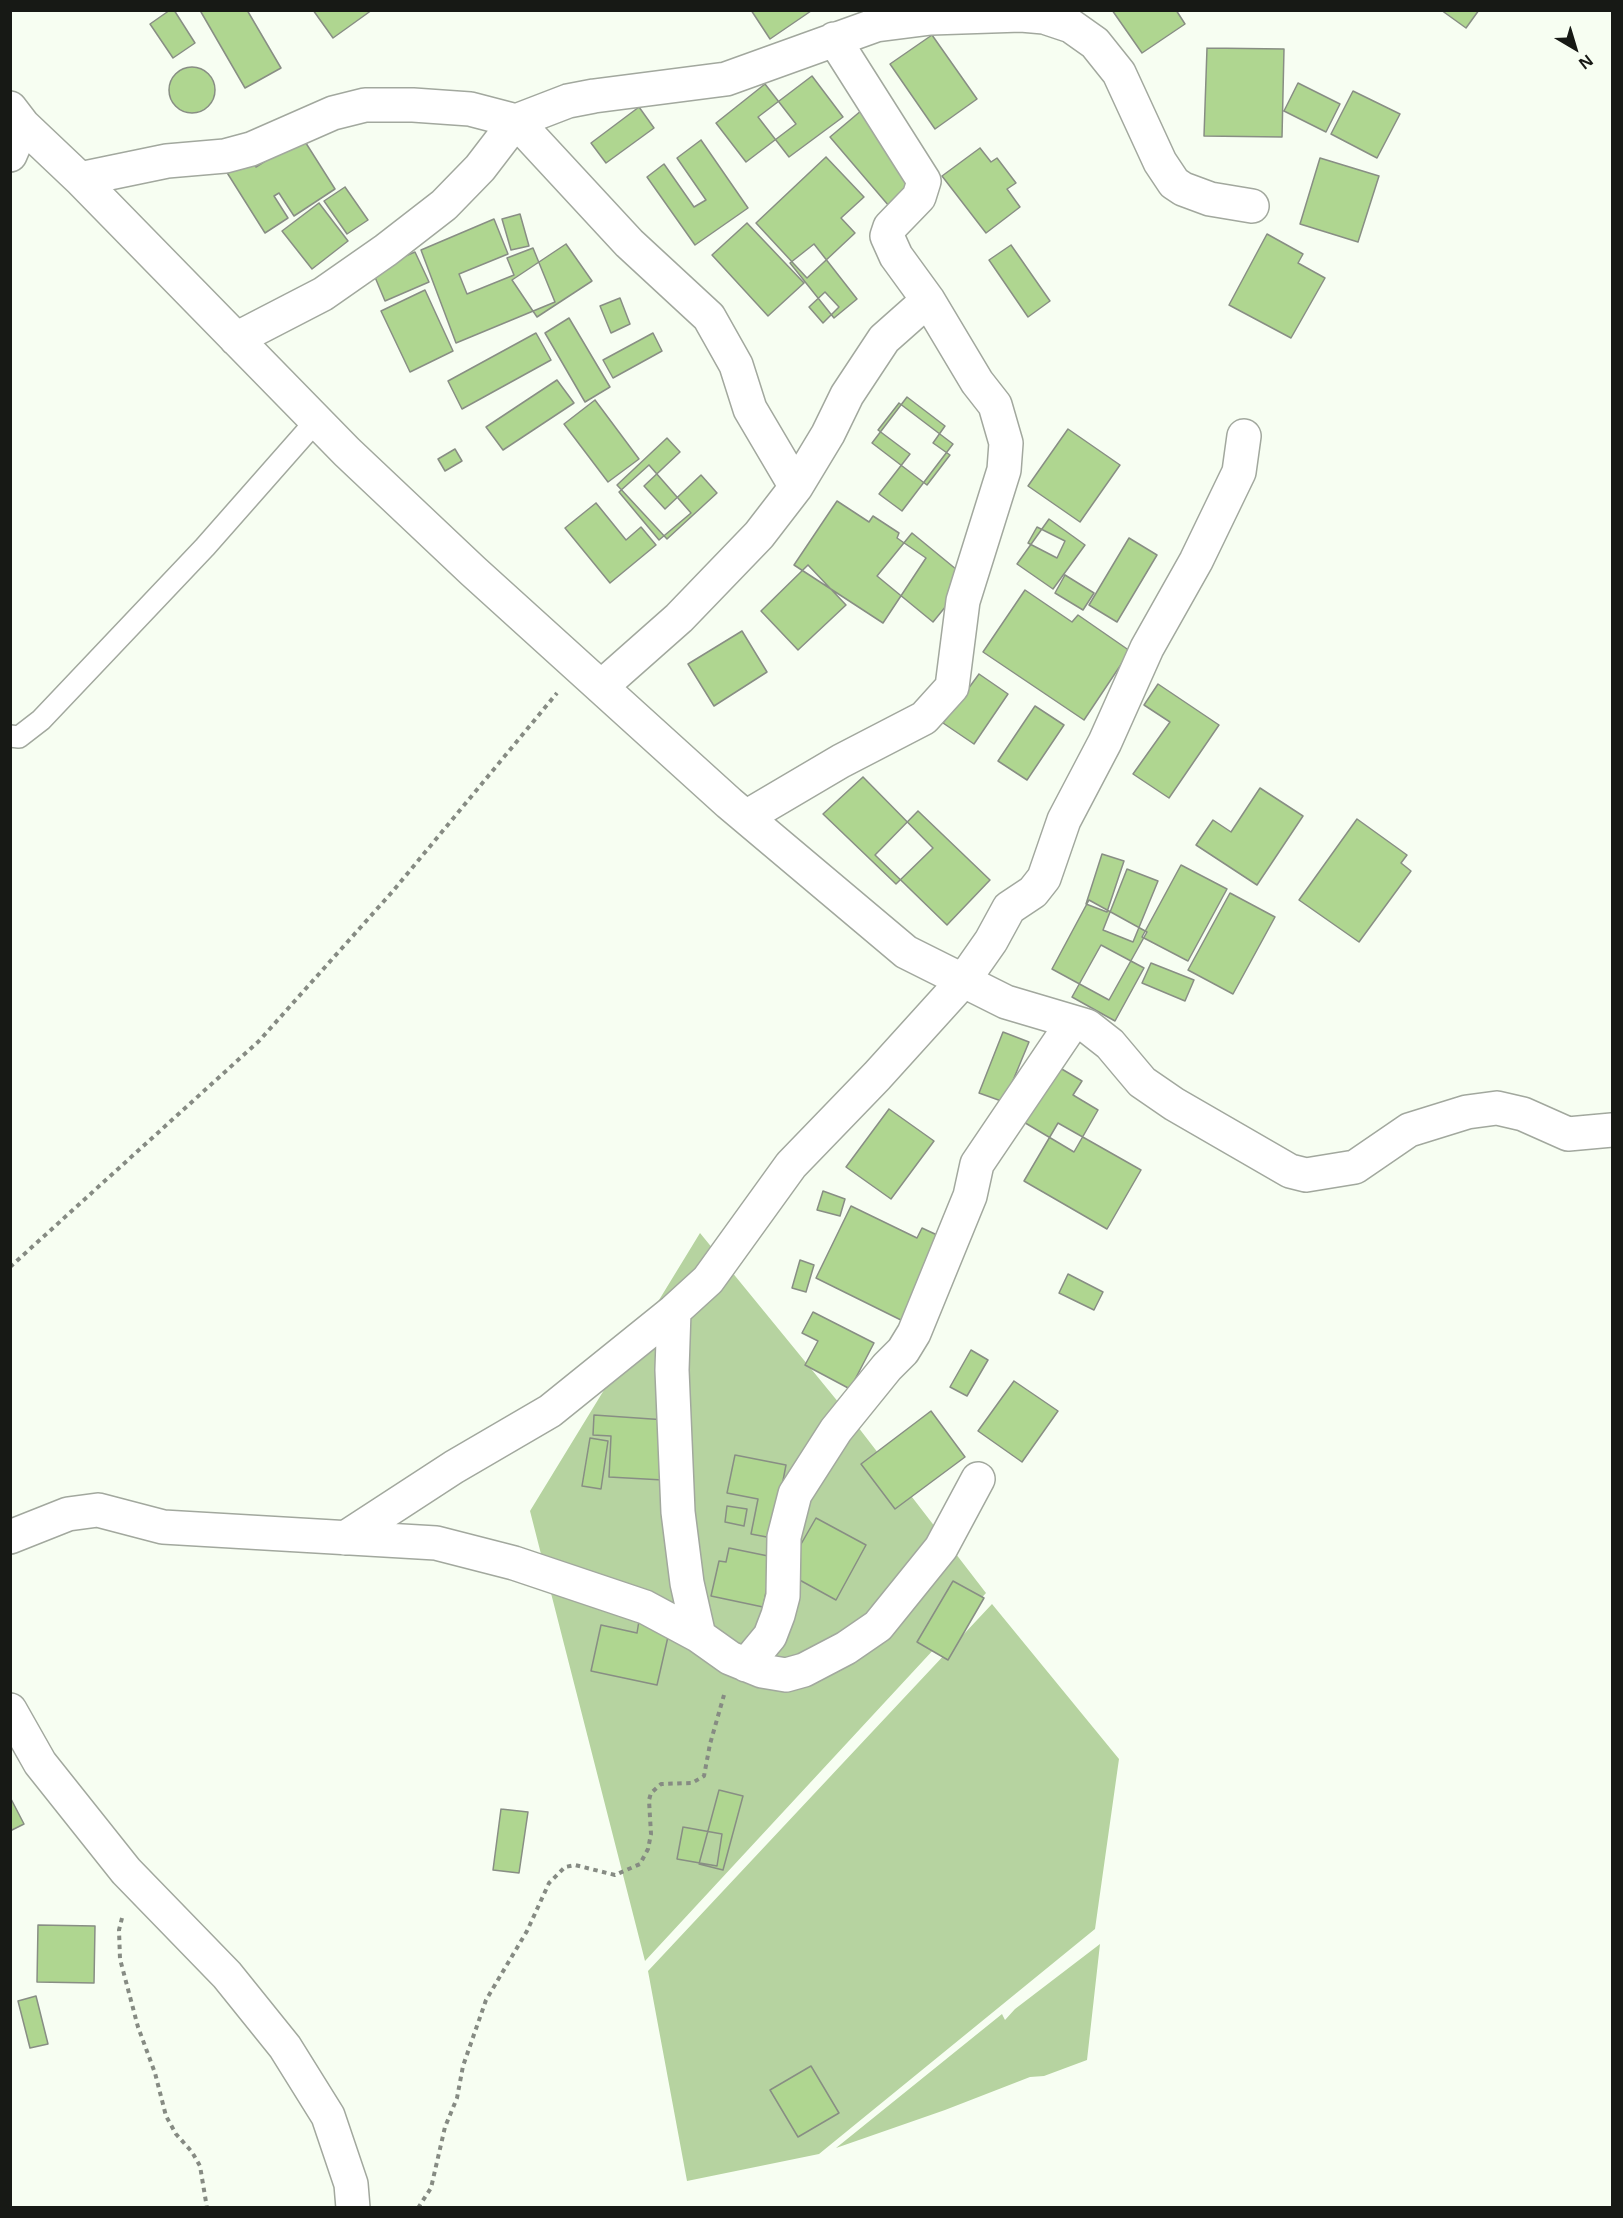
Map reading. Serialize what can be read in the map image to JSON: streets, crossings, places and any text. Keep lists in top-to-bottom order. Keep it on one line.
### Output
{"north":"bottom right"}
